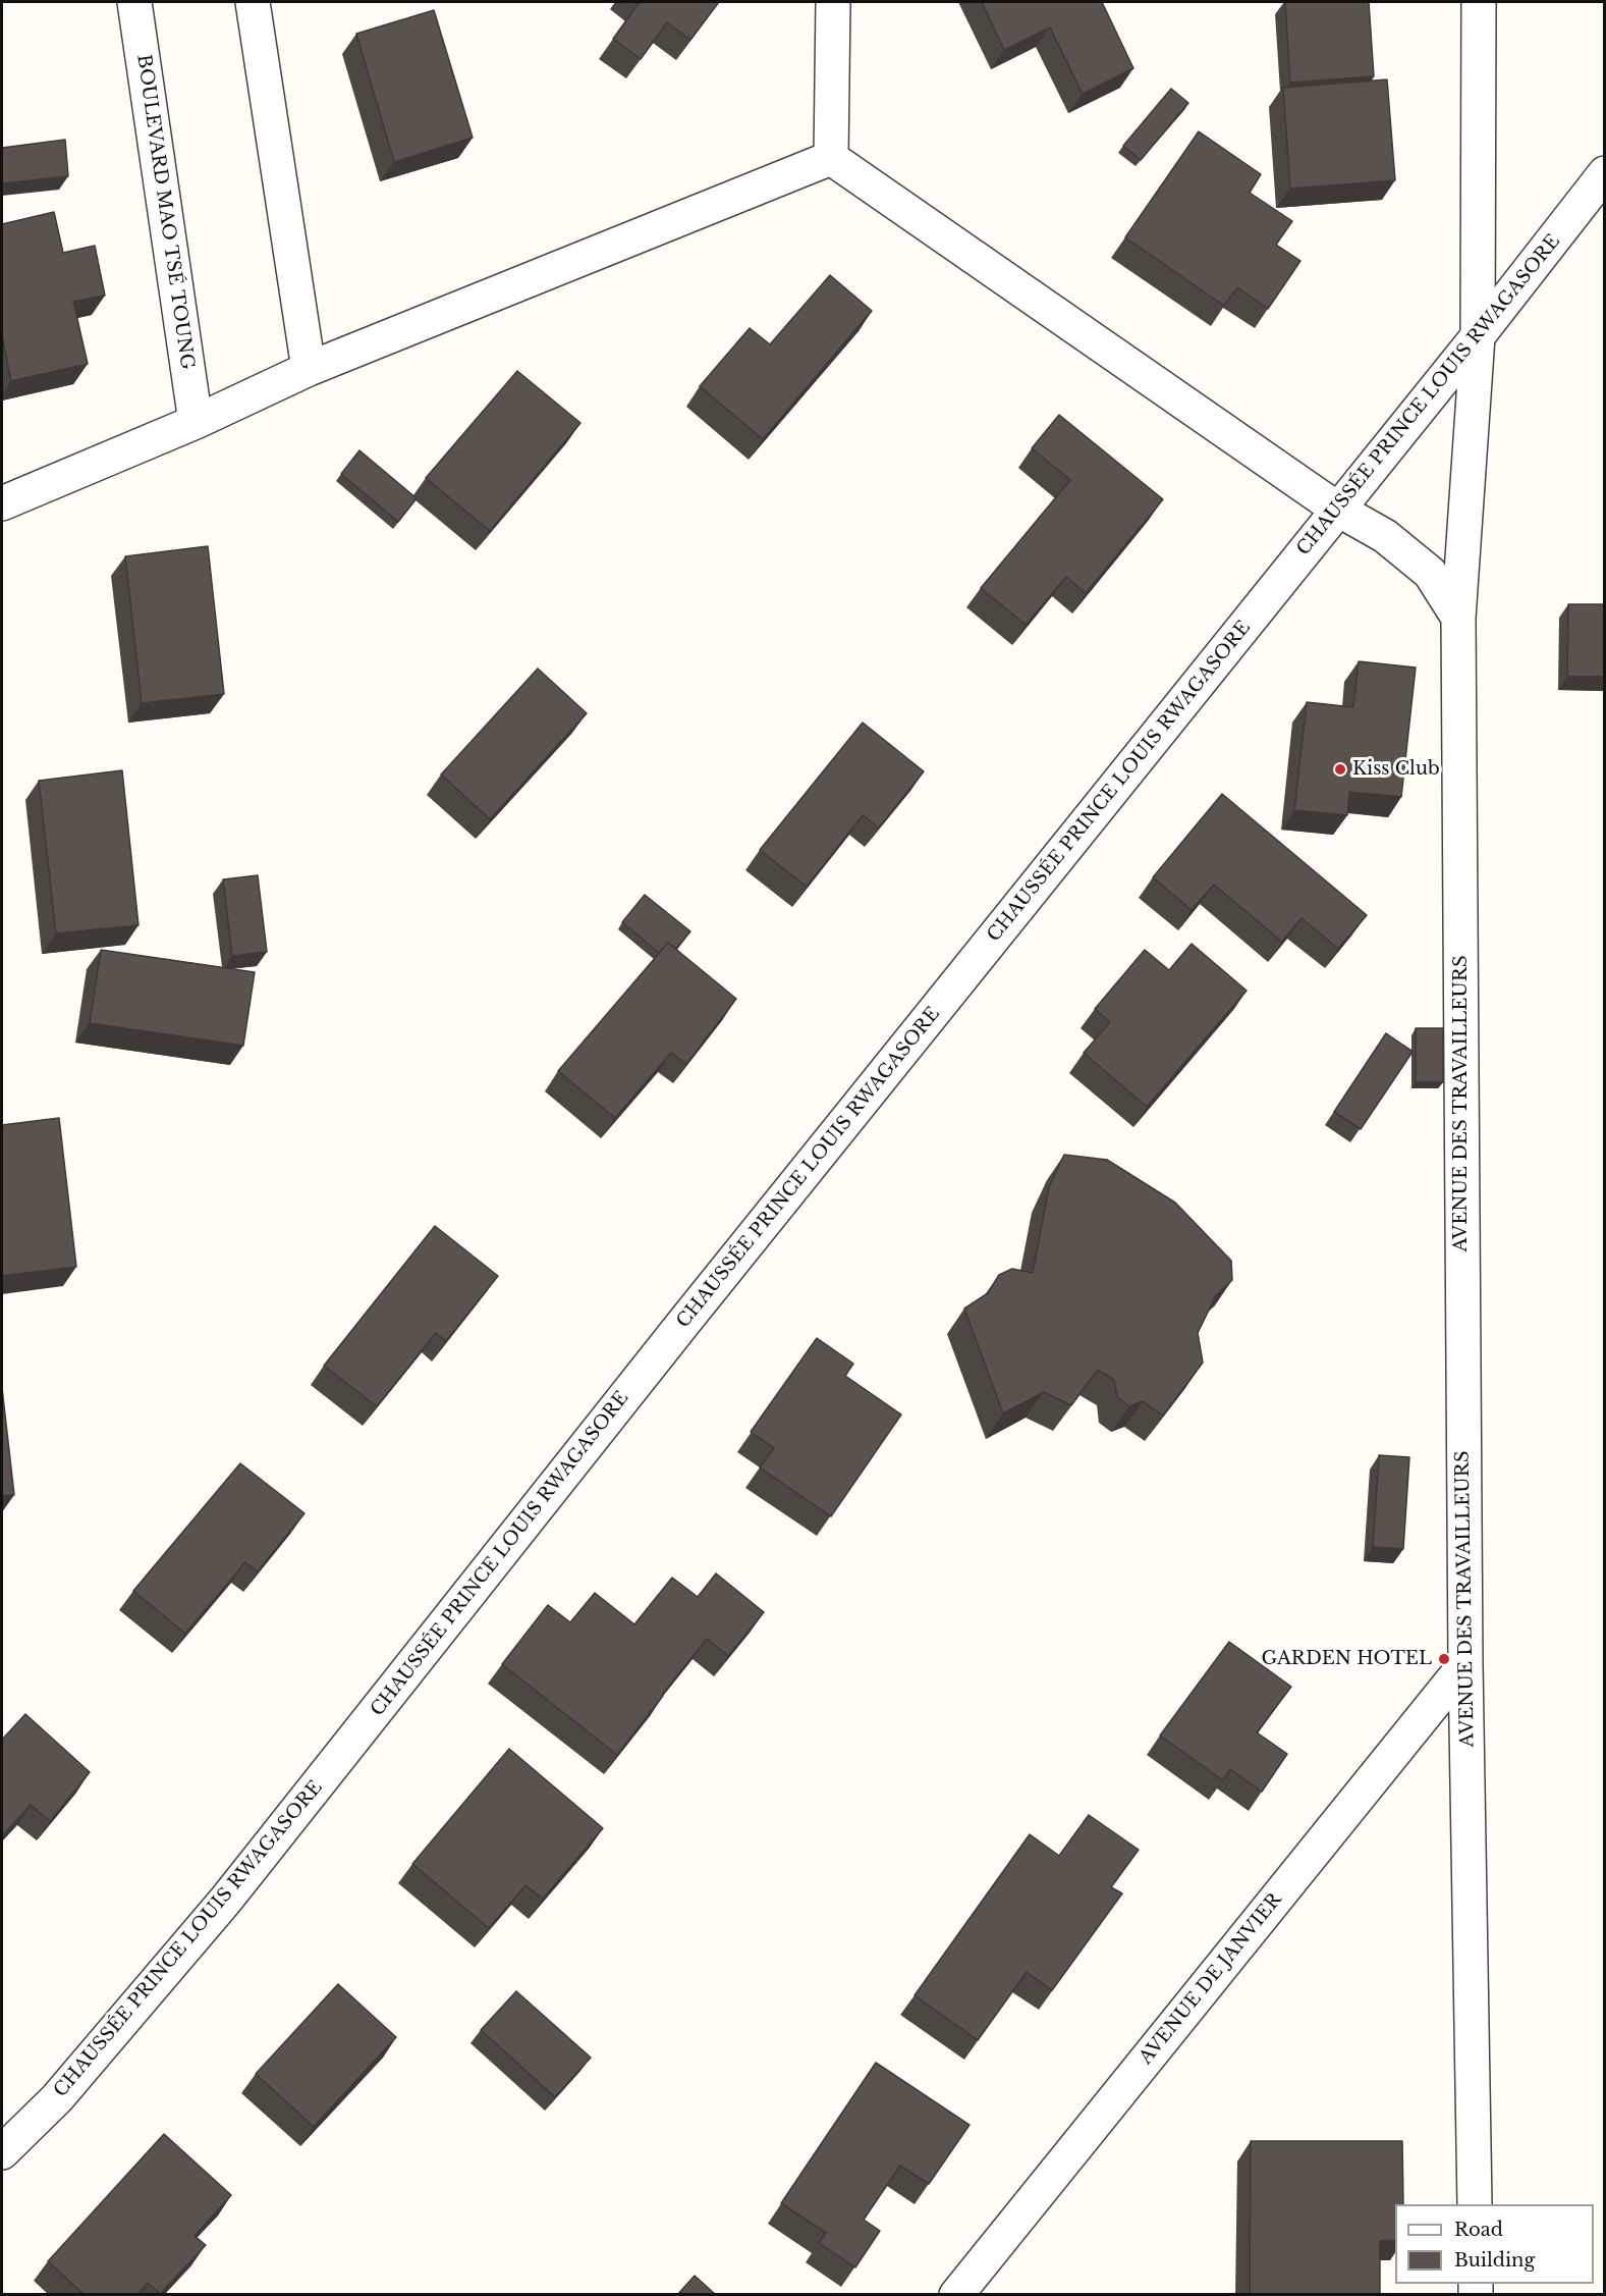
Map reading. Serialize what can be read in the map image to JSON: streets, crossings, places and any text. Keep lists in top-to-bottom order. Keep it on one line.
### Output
{"streets":{"street":["BOULEVARD MAO TSÉ TOUNG","CHAUSSÉE PRINCE LOUIS RWAGASORE","AVENUE DES TRAVAILLEURS","AVENUE DE JANVIER"]},"crossings":[["CHAUSSÉE PRINCE LOUIS RWAGASORE","AVENUE DES TRAVAILLEURS"],["AVENUE DES TRAVAILLEURS","AVENUE DE JANVIER"]],"places":["Kiss Club","GARDEN HOTEL"],"legend":["Road","Building"]}
